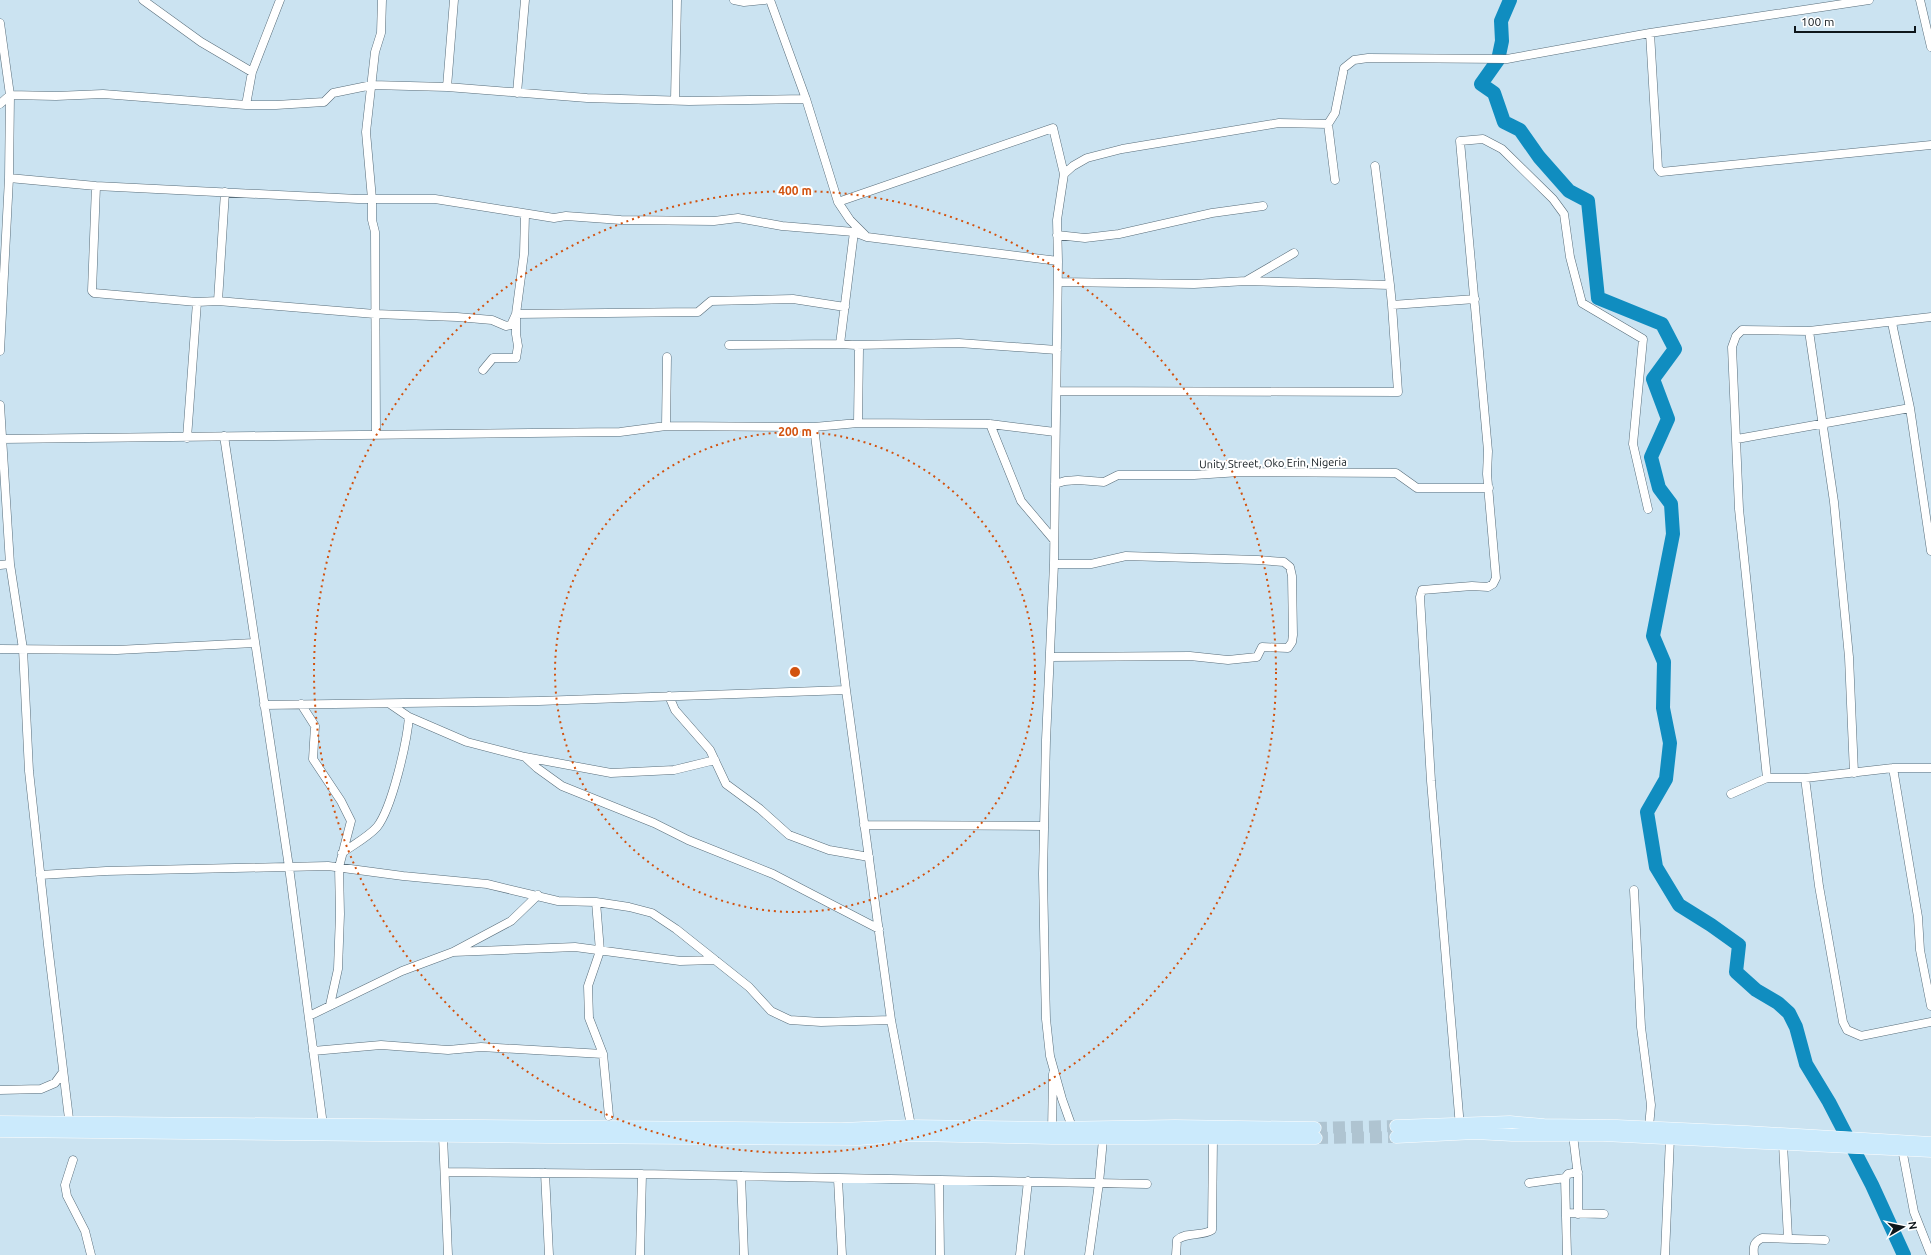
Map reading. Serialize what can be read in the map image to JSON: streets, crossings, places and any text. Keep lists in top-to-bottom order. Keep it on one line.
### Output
{"streets":{"street":["Unity Street, Oko Erin, Nigeria"]},"scale_bar":"100 m","north":"right","rings":["400 m","200 m"]}
